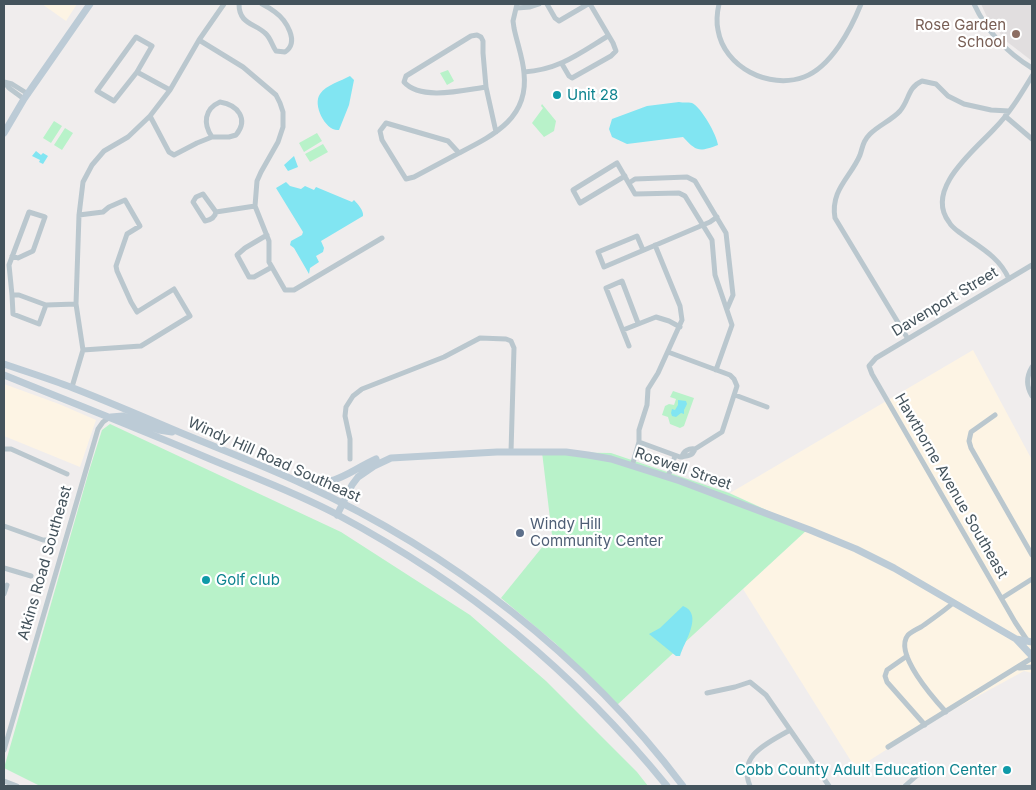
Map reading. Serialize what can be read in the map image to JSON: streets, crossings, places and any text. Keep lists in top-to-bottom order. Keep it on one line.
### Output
{"streets":{"main road":["Windy Hill Road Southeast","Roswell Street"],"street":["Davenport Street","Hawthorne Avenue Southeast","Atkins Road Southeast"]},"crossings":[["Davenport Street","Hawthorne Avenue Southeast"],["Windy Hill Road Southeast","Roswell Street"],["Windy Hill Road Southeast","Atkins Road Southeast"],["Roswell Street","Hawthorne Avenue Southeast"]],"places":["Rose Garden School","Unit 28","Windy Hill Community Center","Golf club","Cobb County Adult Education Center"]}
